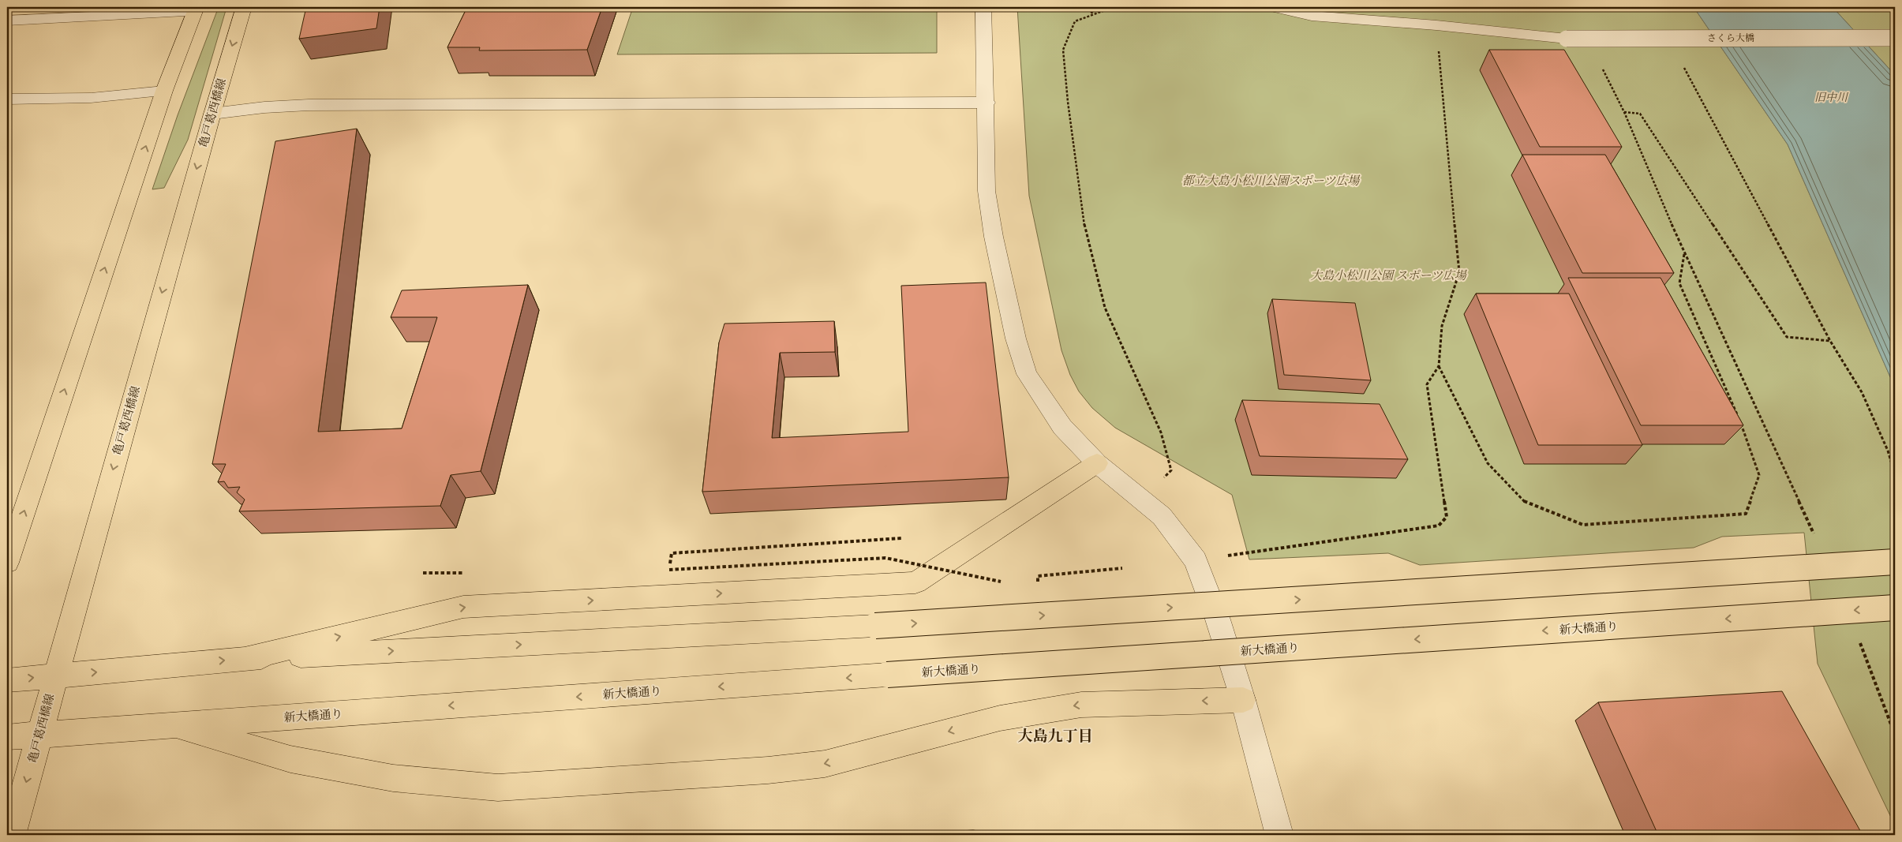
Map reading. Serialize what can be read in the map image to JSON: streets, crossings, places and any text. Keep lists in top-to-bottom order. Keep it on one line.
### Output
{"streets":{"main road":["亀戸葛西橋線","新大橋通り"],"street":["さくら大橋"]},"crossings":[["亀戸葛西橋線","新大橋通り"]],"districts":["大島九丁目"],"water":["旧中川"],"parks":["都立大島小松川公園スポーツ広場","大島小松川公園 スポーツ広場"]}
